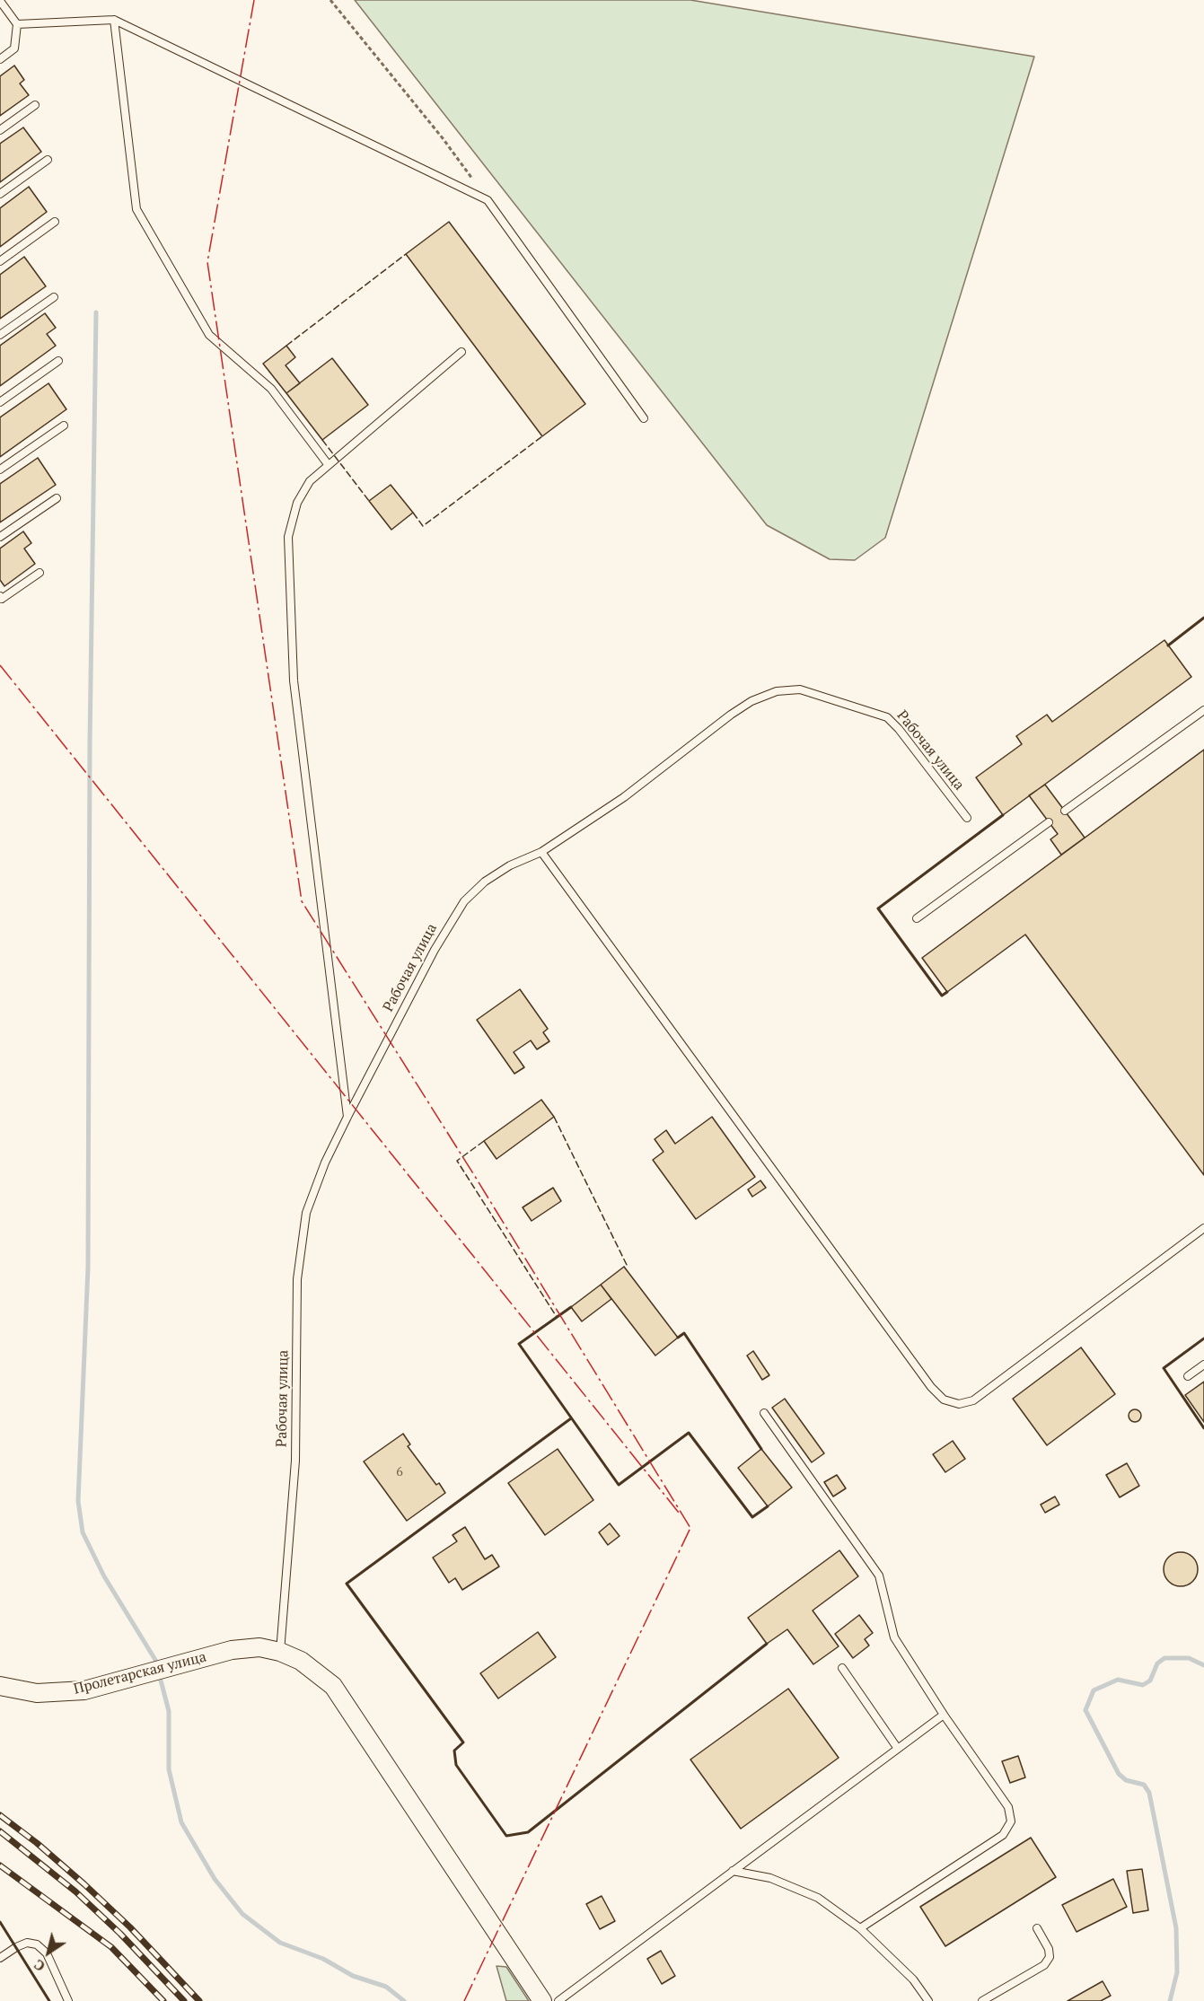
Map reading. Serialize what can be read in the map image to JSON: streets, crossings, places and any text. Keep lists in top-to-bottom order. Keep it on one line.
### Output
{"streets":{"street":["Пролетарская улица"],"lane":["Рабочая улица"]},"crossings":[["Рабочая улица","Пролетарская улица"]],"house_numbers":["6"],"north":"bottom left"}
